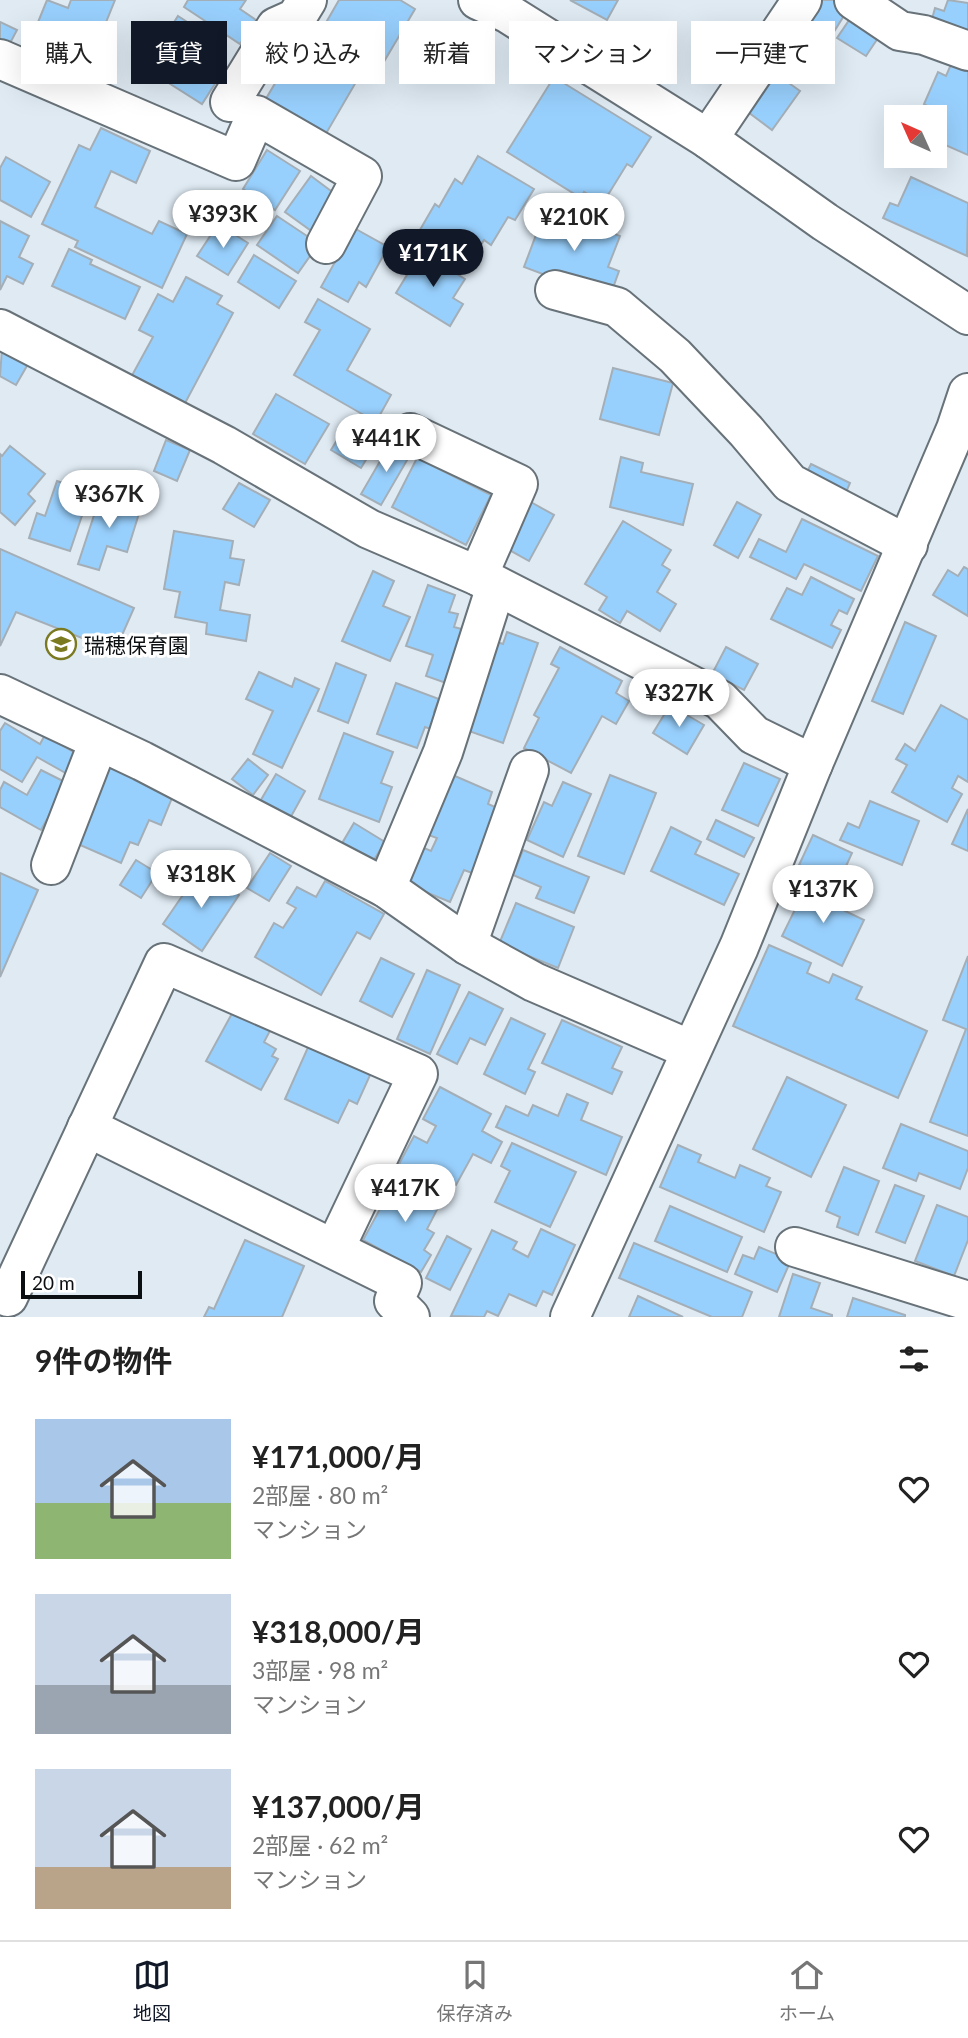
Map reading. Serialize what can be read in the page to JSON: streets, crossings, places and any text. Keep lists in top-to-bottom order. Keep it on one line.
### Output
{"places":{"school or university":["瑞穂保育園"]},"scale_bar":"20 m","north":"top left","page":{"chip":["購入","賃貸","絞り込み","新着","マンション","一戸建て"],"price":["¥393K","¥210K","¥171K","¥441K","¥367K","¥327K","¥318K","¥137K","¥417K"],"scale":"20 m","heading":"9件の物件","list":[{"name":"¥171,000/月","note":"2部屋 · 80 m² · マンション"},{"name":"¥318,000/月","note":"3部屋 · 98 m² · マンション"},{"name":"¥137,000/月","note":"2部屋 · 62 m² · マンション"}],"tabs":["地図","保存済み","ホーム"]}}
